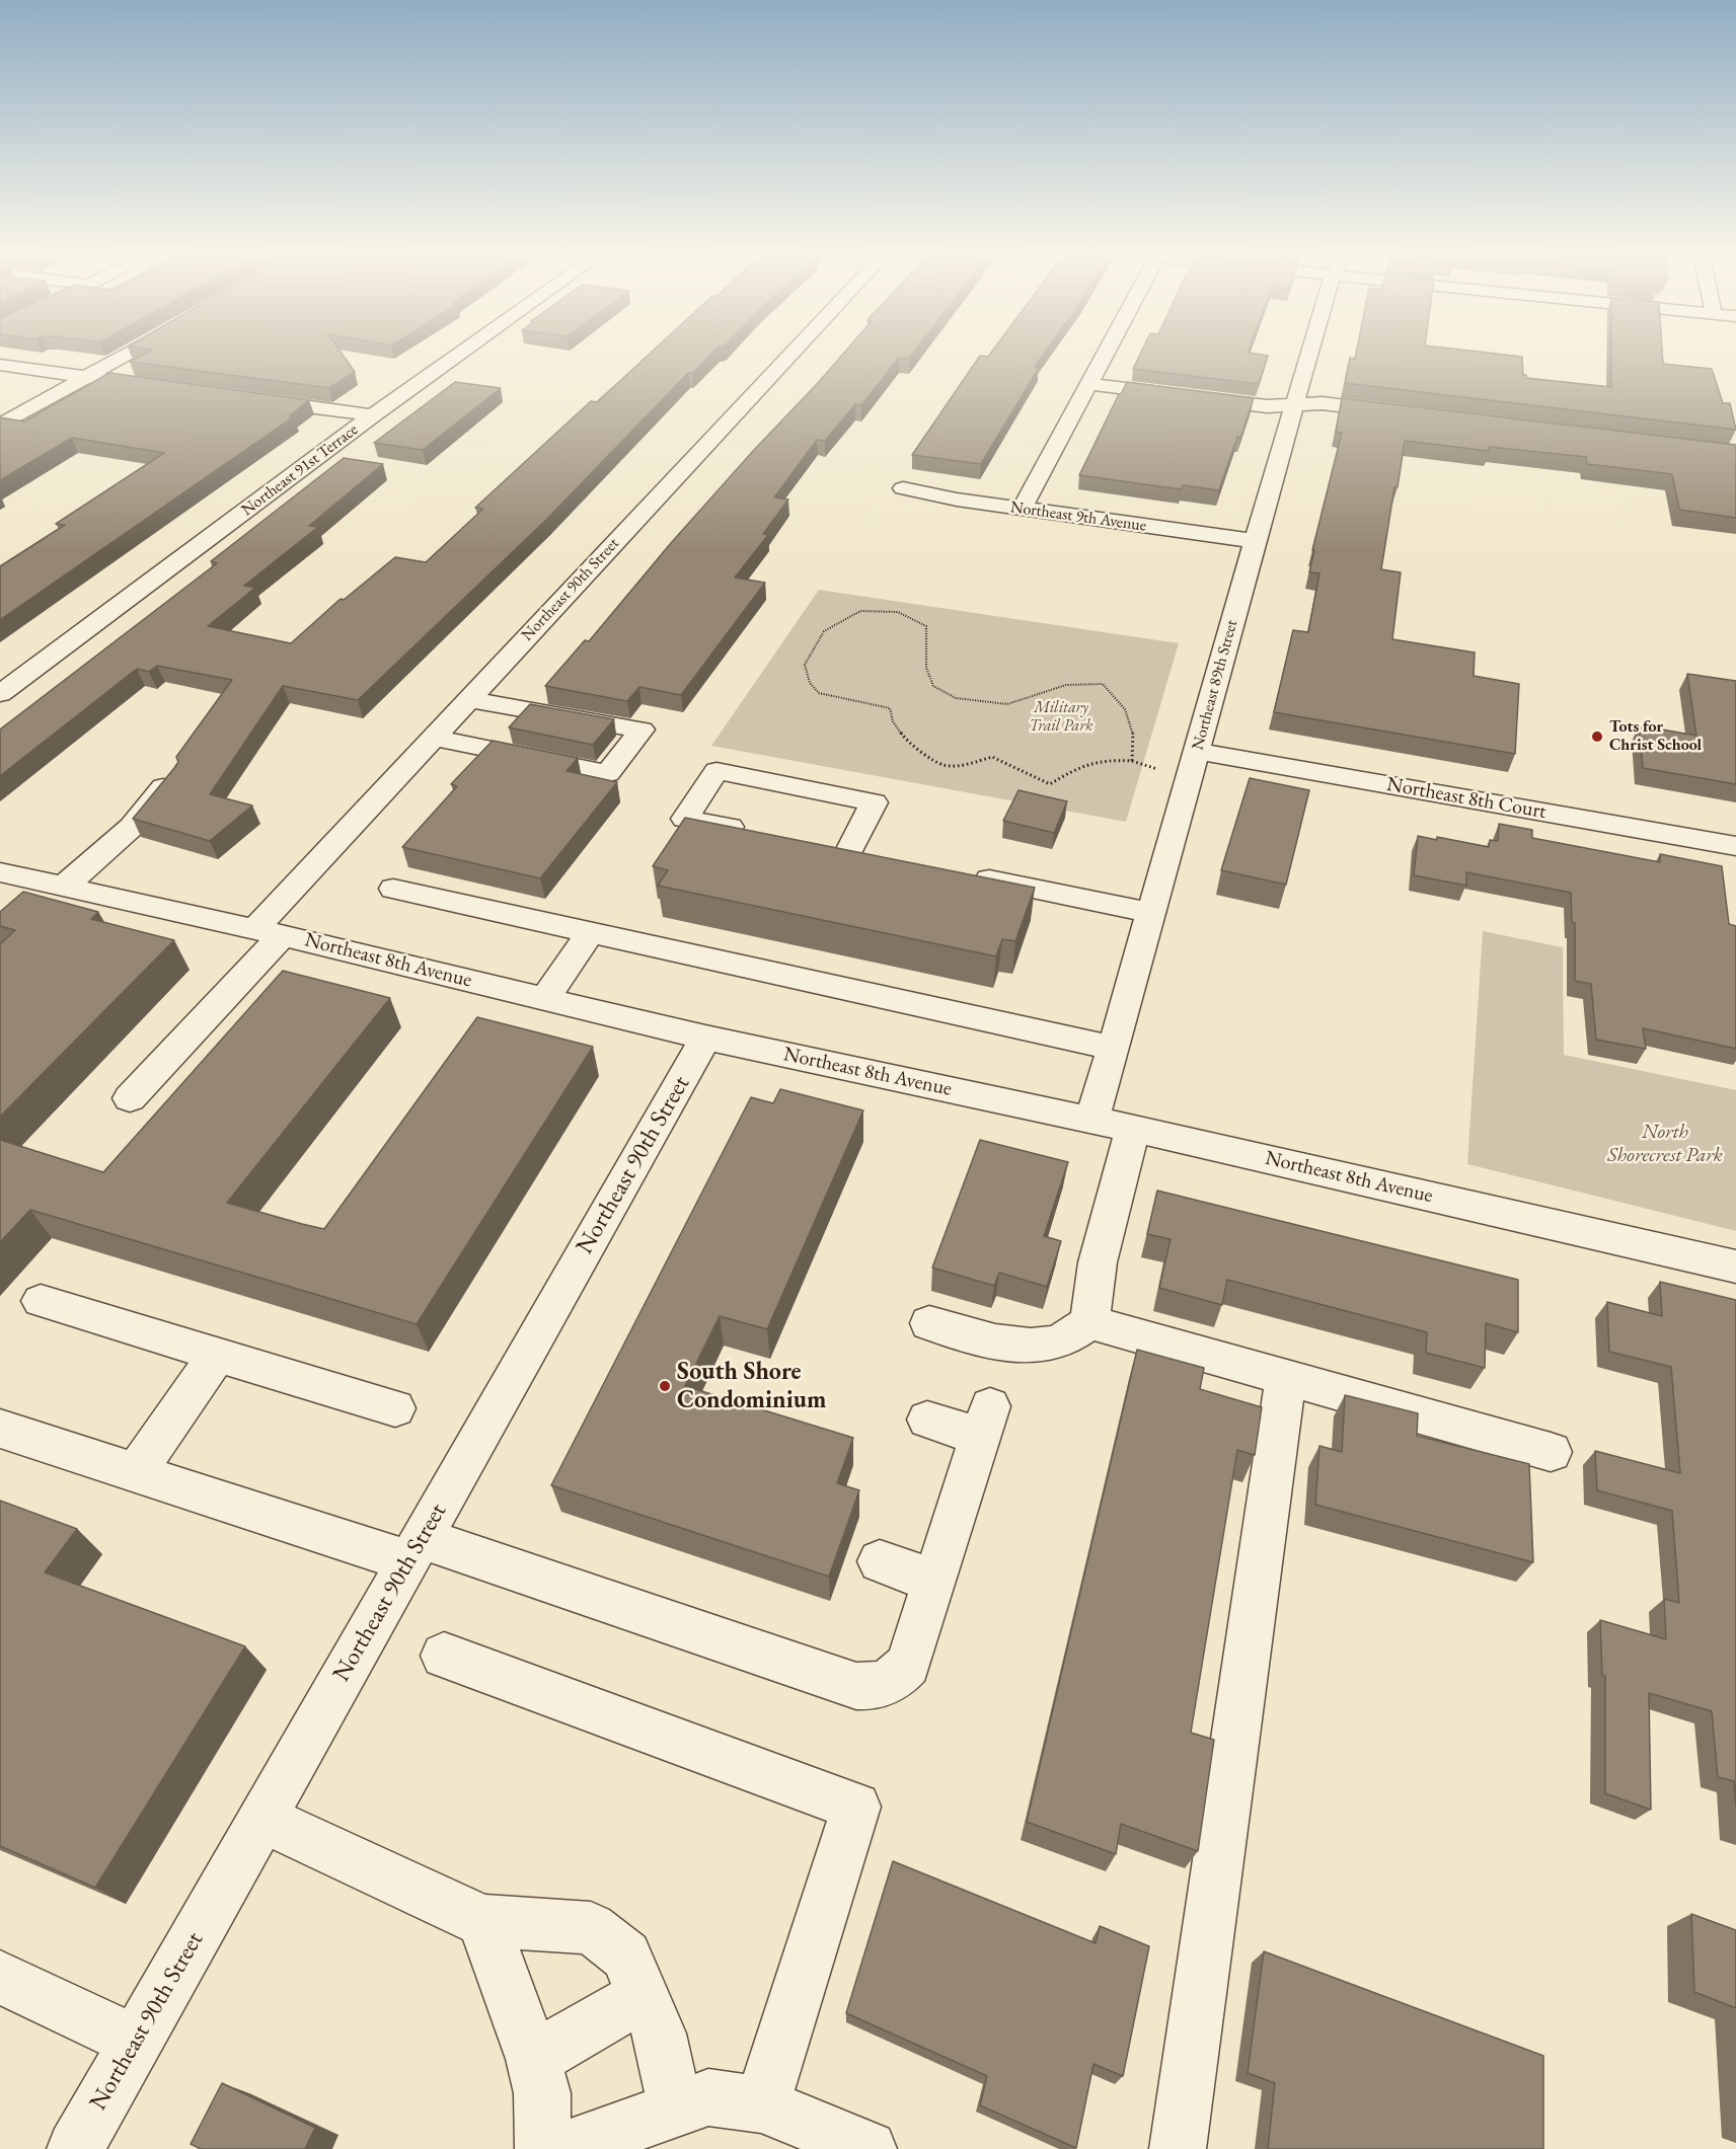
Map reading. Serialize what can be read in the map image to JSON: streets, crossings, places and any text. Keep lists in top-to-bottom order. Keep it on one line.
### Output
{"streets":{"street":["Northeast 91st Terrace","Northeast 9th Avenue","Northeast 90th Street","Northeast 89th Street","Northeast 8th Court","Northeast 8th Avenue"]},"crossings":[["Northeast 9th Avenue","Northeast 89th Street"],["Northeast 90th Street","Northeast 8th Avenue"],["Northeast 89th Street","Northeast 8th Court"],["Northeast 89th Street","Northeast 8th Avenue"]],"parks":["Military Trail Park","North Shorecrest Park"],"places":["Tots for Christ School","South Shore Condominium"]}
